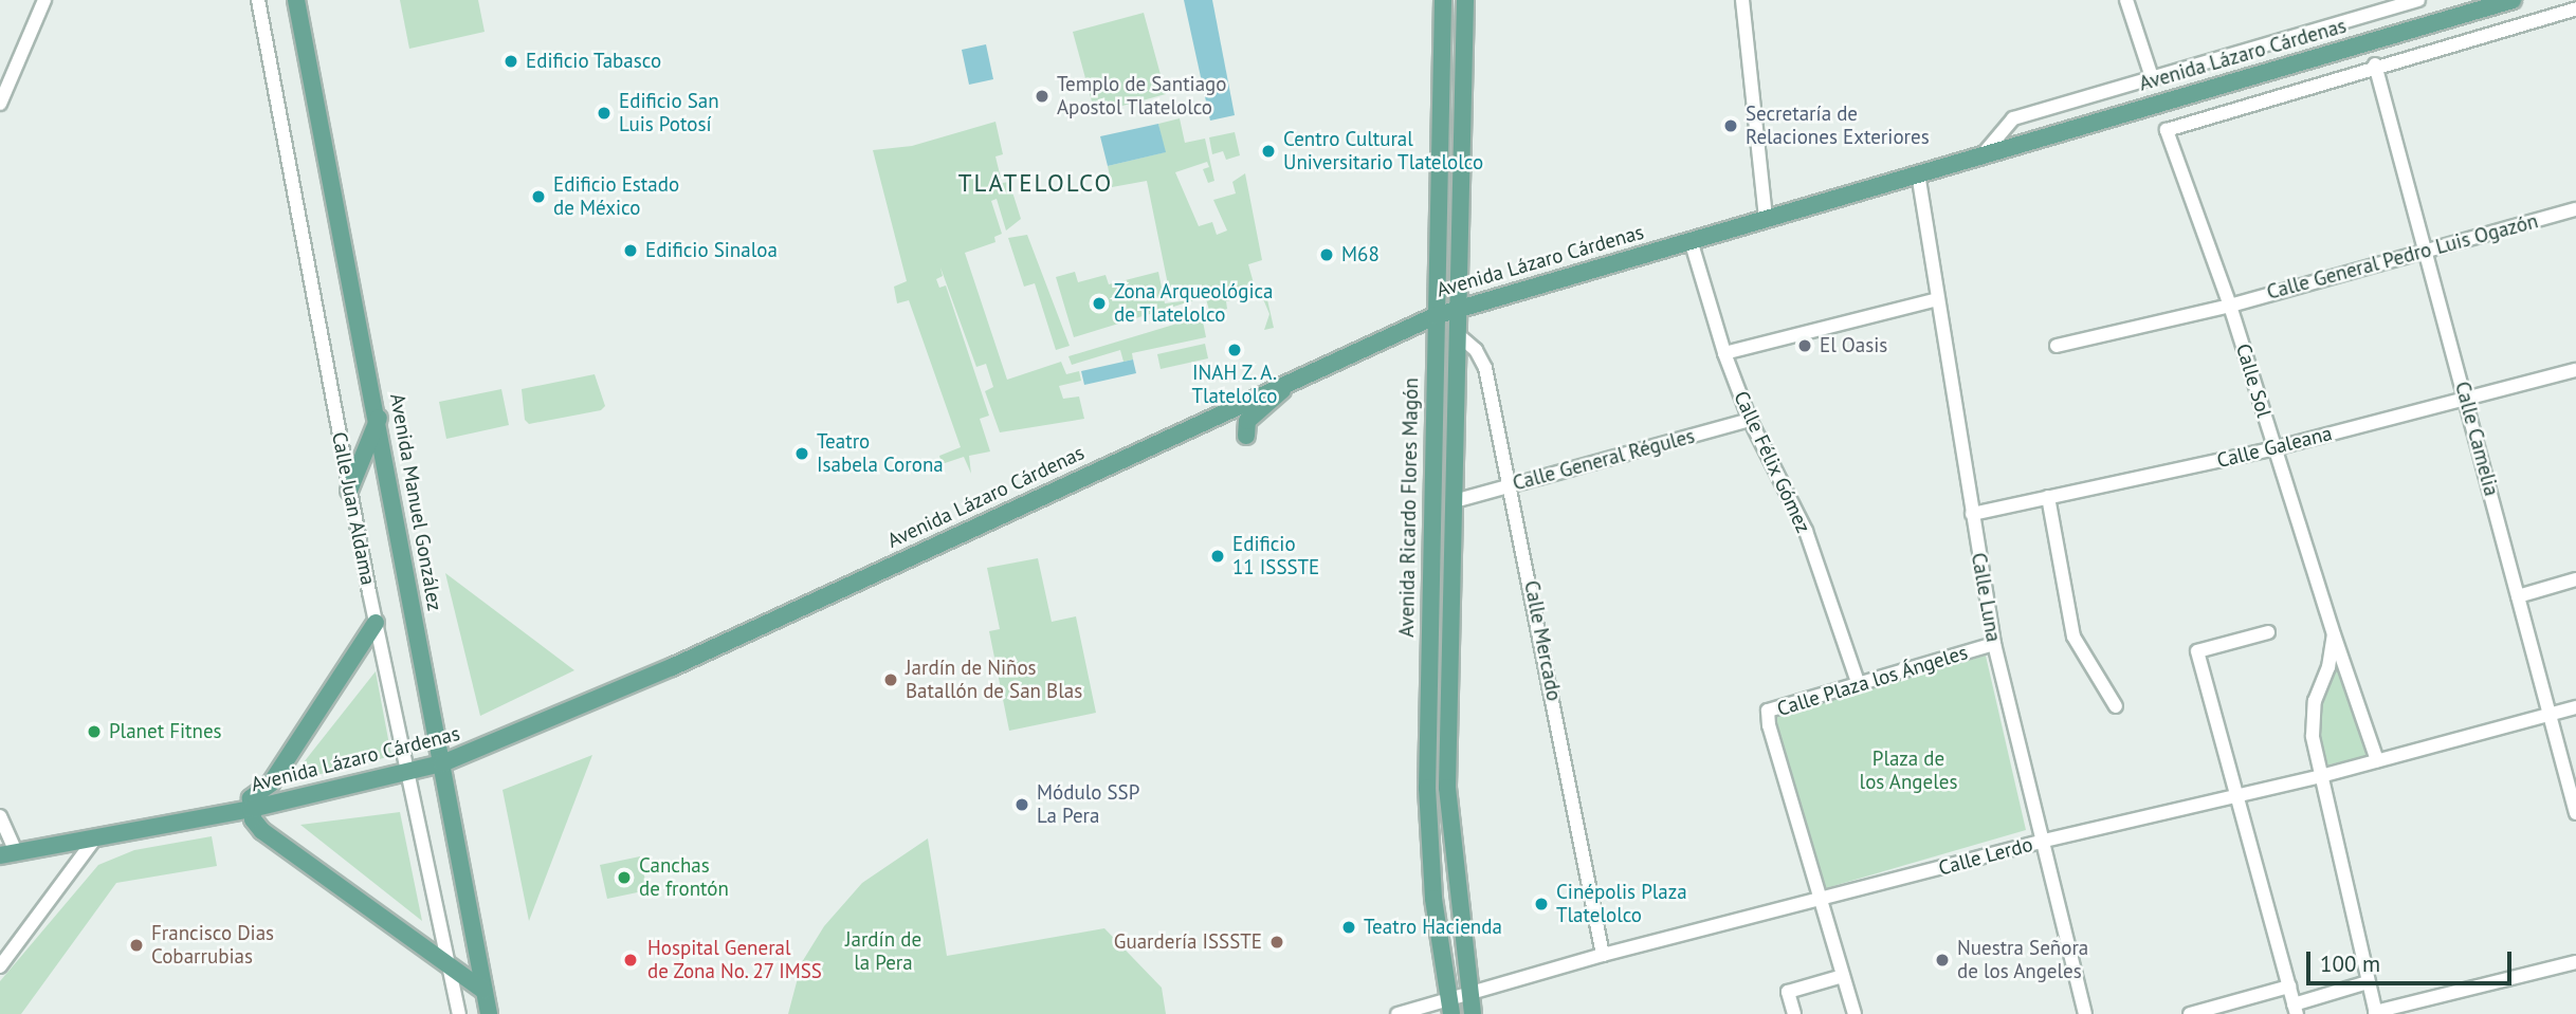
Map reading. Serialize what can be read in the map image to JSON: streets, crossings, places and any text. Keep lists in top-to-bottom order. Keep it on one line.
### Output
{"streets":{"main road":["Avenida Lázaro Cárdenas","Avenida Manuel González","Avenida Ricardo Flores Magón"],"street":["Calle General Pedro Luis Ogazón","Calle Sol","Calle Camelia","Calle Galeana","Calle General Régules","Calle Félix Gómez","Calle Juan Aldama","Calle Luna","Calle Mercado","Calle Plaza los Ángeles","Calle Lerdo"]},"crossings":[["Avenida Lázaro Cárdenas","Calle Félix Gómez"],["Avenida Lázaro Cárdenas","Avenida Manuel González"],["Avenida Lázaro Cárdenas","Avenida Ricardo Flores Magón"],["Avenida Lázaro Cárdenas","Calle Juan Aldama"],["Avenida Lázaro Cárdenas","Calle Luna"],["Calle General Pedro Luis Ogazón","Calle Sol"],["Calle General Pedro Luis Ogazón","Calle Camelia"],["Calle Sol","Calle Camelia"],["Calle Sol","Calle Galeana"],["Calle Sol","Calle Lerdo"],["Calle Camelia","Calle Galeana"],["Calle Camelia","Calle Lerdo"],["Calle Galeana","Calle Luna"],["Calle General Régules","Calle Félix Gómez"],["Calle General Régules","Calle Mercado"],["Calle Félix Gómez","Calle Plaza los Ángeles"],["Avenida Ricardo Flores Magón","Calle Lerdo"],["Calle Luna","Calle Plaza los Ángeles"],["Calle Luna","Calle Lerdo"],["Calle Mercado","Calle Lerdo"],["Calle Plaza los Ángeles","Calle Lerdo"]],"districts":["TLATELOLCO"],"parks":["Plaza de los Angeles","Jardín de la Pera"],"places":["Edificio Tabasco","Templo de Santiago Apostol Tlatelolco","Edificio San Luis Potosí","Secretaría de Relaciones Exteriores","Centro Cultural Universitario Tlatelolco","Edificio Estado de México","Edificio Sinaloa","M68","Zona Arqueológica de Tlatelolco","El Oasis","INAH Z. A. Tlatelolco","Teatro Isabela Corona","Edificio 11 ISSSTE","Jardín de Niños Batallón de San Blas","Planet Fitnes","Módulo SSP La Pera","Canchas de frontón","Cinépolis Plaza Tlatelolco","Teatro Hacienda","Guardería ISSSTE","Francisco Dias Cobarrubias","Hospital General de Zona No. 27 IMSS","Nuestra Señora de los Angeles"],"scale_bar":"100 m"}
